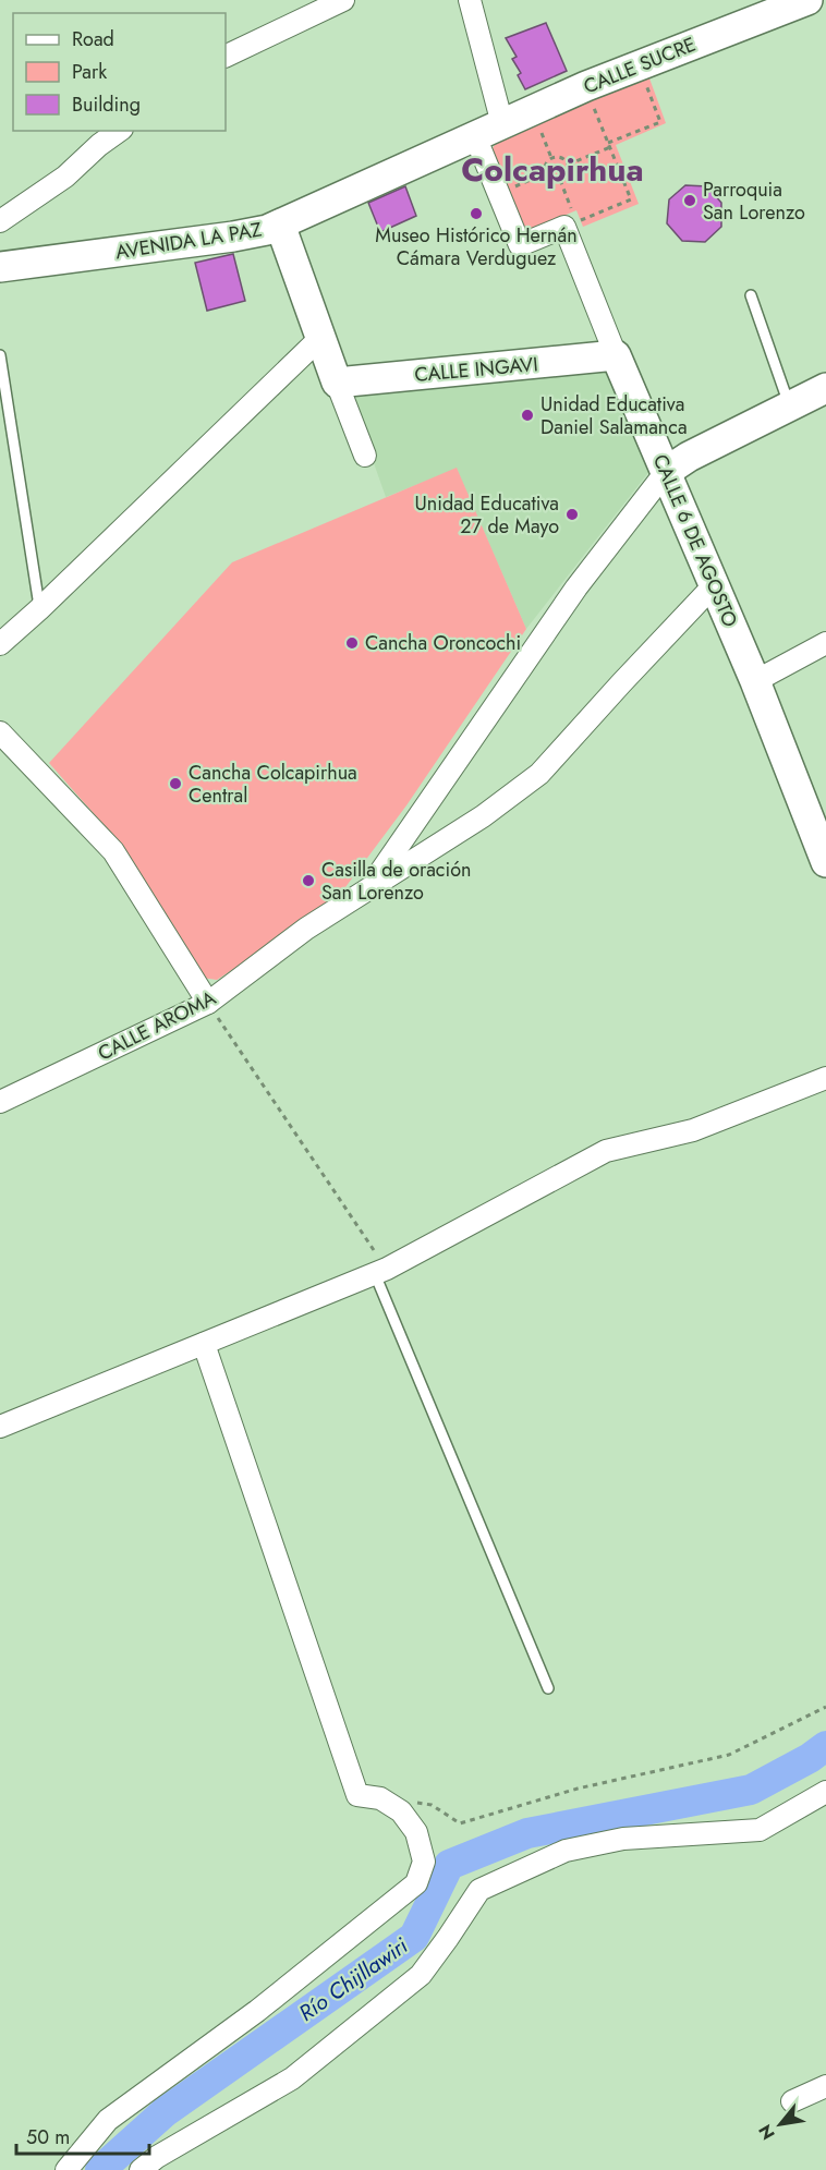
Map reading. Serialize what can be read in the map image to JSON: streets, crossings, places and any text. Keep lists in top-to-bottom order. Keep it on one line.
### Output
{"streets":{"main road":["CALLE SUCRE","AVENIDA LA PAZ","CALLE INGAVI","CALLE 6 DE AGOSTO"],"street":["CALLE AROMA"]},"crossings":[["CALLE SUCRE","AVENIDA LA PAZ"],["CALLE SUCRE","CALLE 6 DE AGOSTO"],["AVENIDA LA PAZ","CALLE 6 DE AGOSTO"],["CALLE INGAVI","CALLE 6 DE AGOSTO"],["CALLE 6 DE AGOSTO","CALLE AROMA"]],"districts":["Colcapirhua"],"water":["Río Chijllawiri"],"places":["Parroquia San Lorenzo","Museo Histórico Hernán Cámara Verduguez","Unidad Educativa Daniel Salamanca","Unidad Educativa 27 de Mayo","Cancha Oroncochi","Cancha Colcapirhua Central","Casilla de oración San Lorenzo"],"legend":["Road","Park","Building"],"scale_bar":"50 m","north":"bottom left"}
